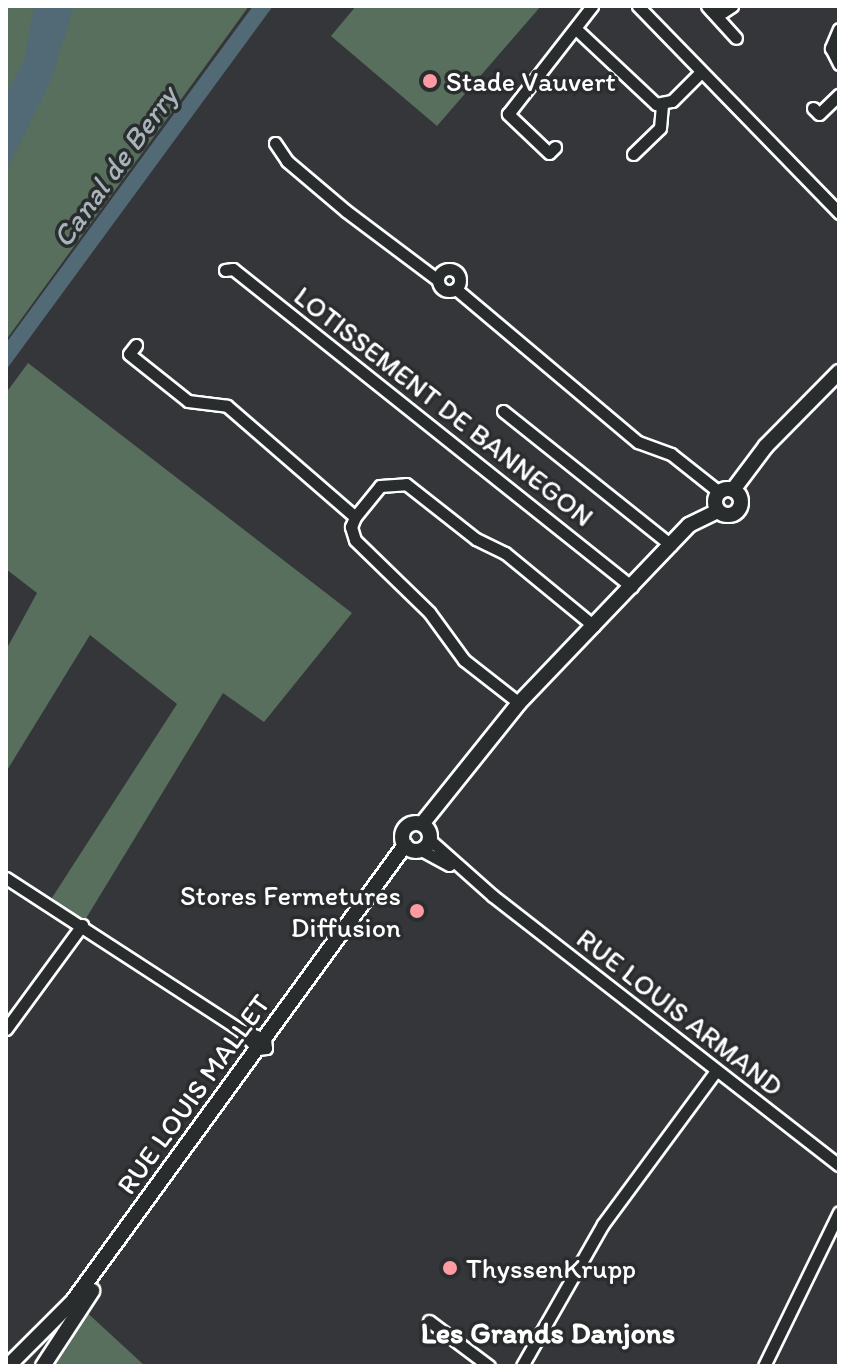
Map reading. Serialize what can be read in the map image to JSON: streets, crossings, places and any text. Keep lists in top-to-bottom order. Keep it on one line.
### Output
{"streets":{"main road":["RUE LOUIS MALLET"],"street":["LOTISSEMENT DE BANNEGON","RUE LOUIS ARMAND"]},"crossings":[["LOTISSEMENT DE BANNEGON","RUE LOUIS MALLET"],["RUE LOUIS ARMAND","RUE LOUIS MALLET"]],"districts":["Les Grands Danjons"],"water":["Canal de Berry"],"places":["Stade Vauvert","Stores Fermetures Diffusion","ThyssenKrupp"]}
